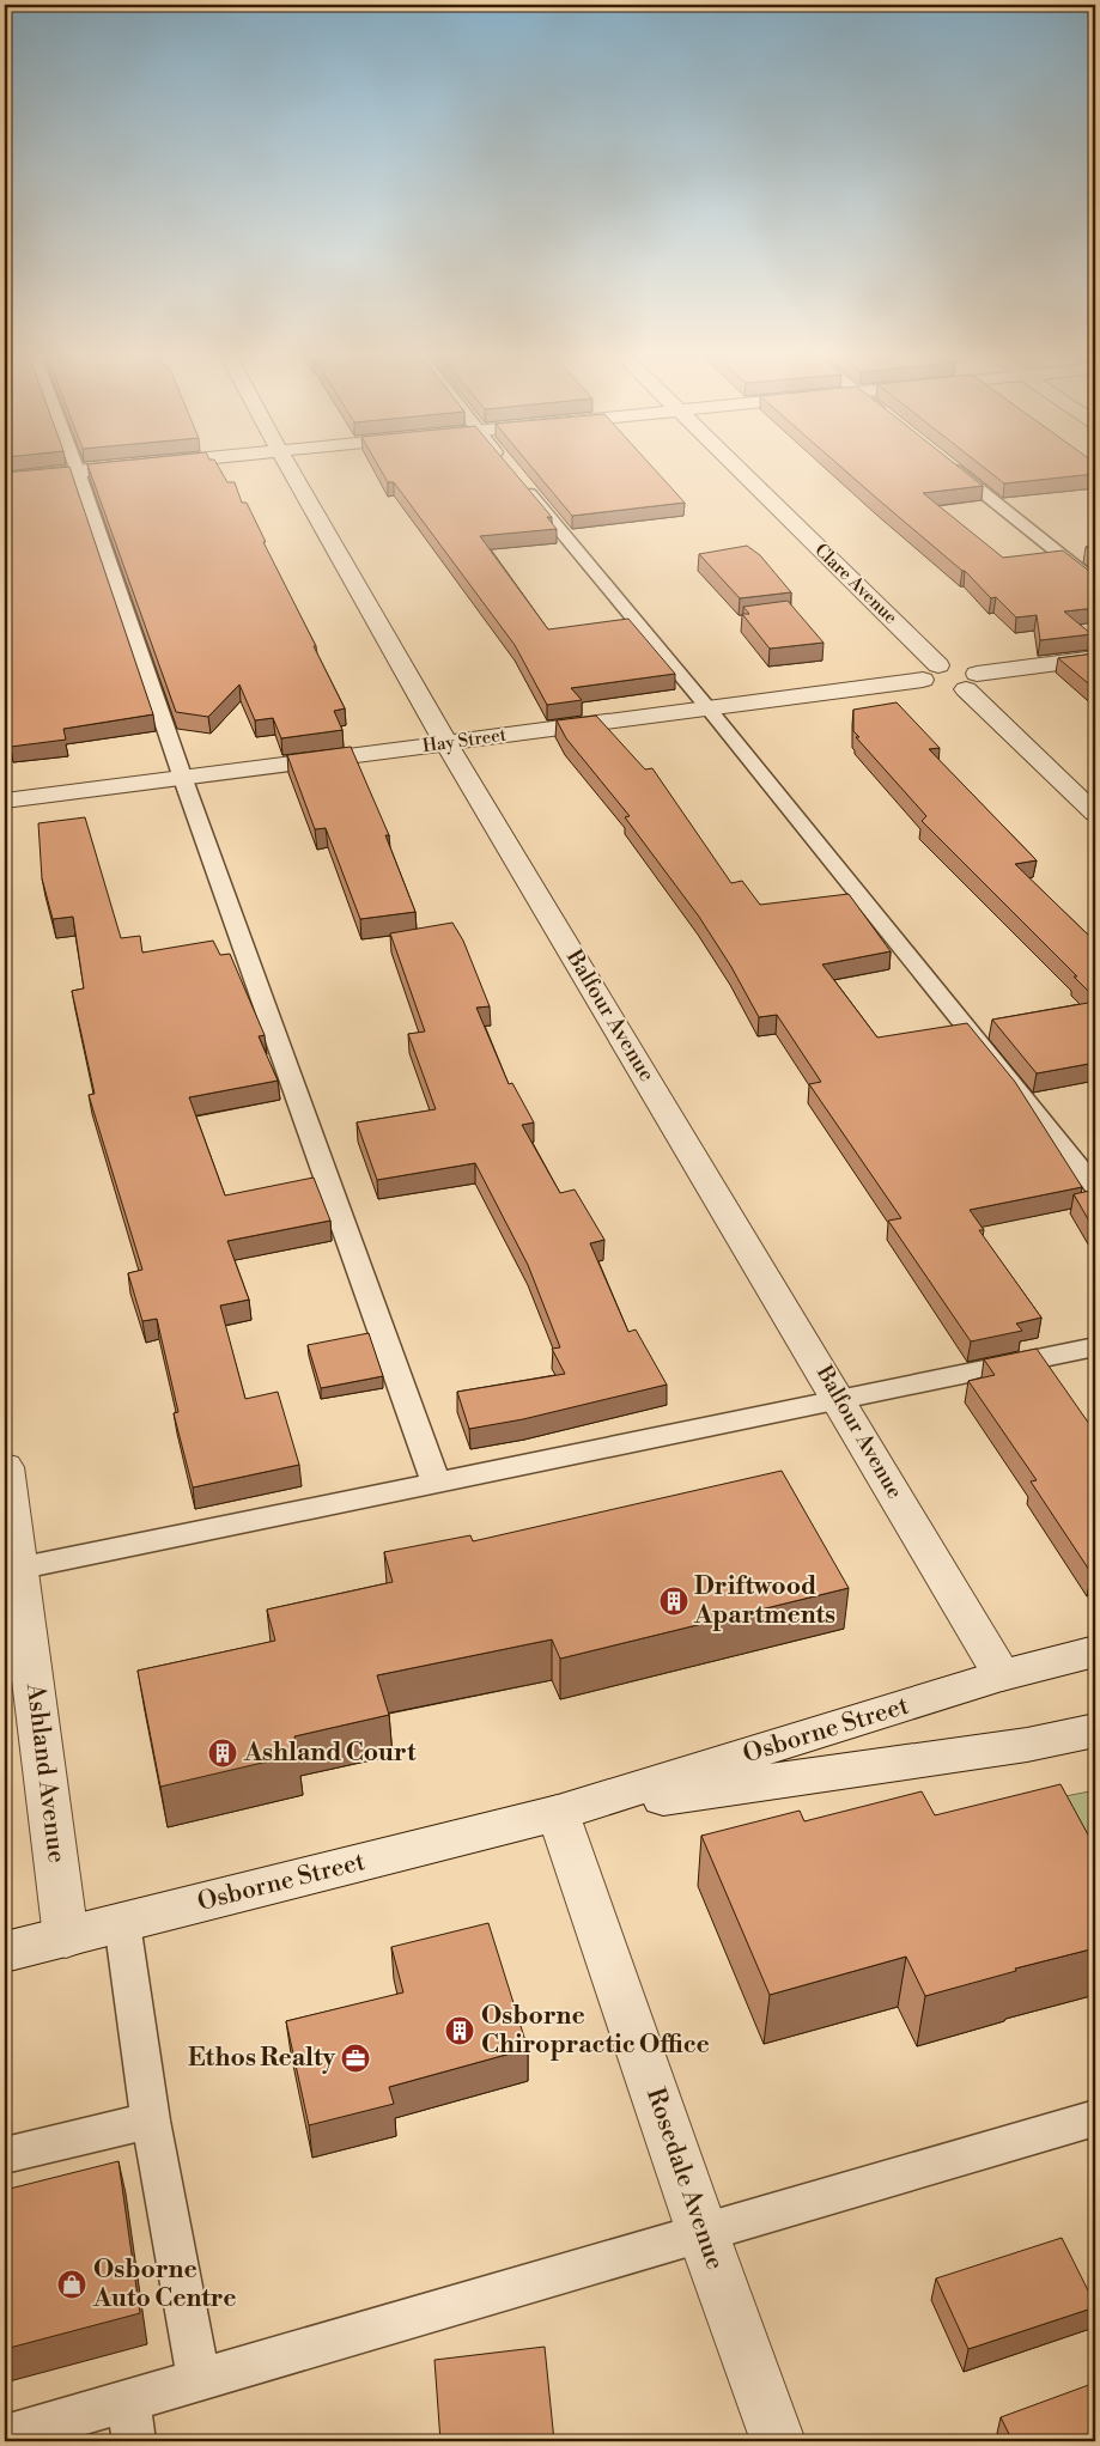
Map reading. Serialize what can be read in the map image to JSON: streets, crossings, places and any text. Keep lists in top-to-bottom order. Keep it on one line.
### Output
{"streets":{"street":["Clare Avenue","Hay Street","Balfour Avenue","Osborne Street","Ashland Avenue","Rosedale Avenue"]},"crossings":[["Clare Avenue","Hay Street"],["Hay Street","Balfour Avenue"],["Balfour Avenue","Osborne Street"],["Osborne Street","Ashland Avenue"],["Osborne Street","Rosedale Avenue"]],"places":{"building":["Driftwood Apartments","Ashland Court","Osborne Chiropractic Office"],"office":["Ethos Realty"],"shop":["Osborne Auto Centre"]}}
